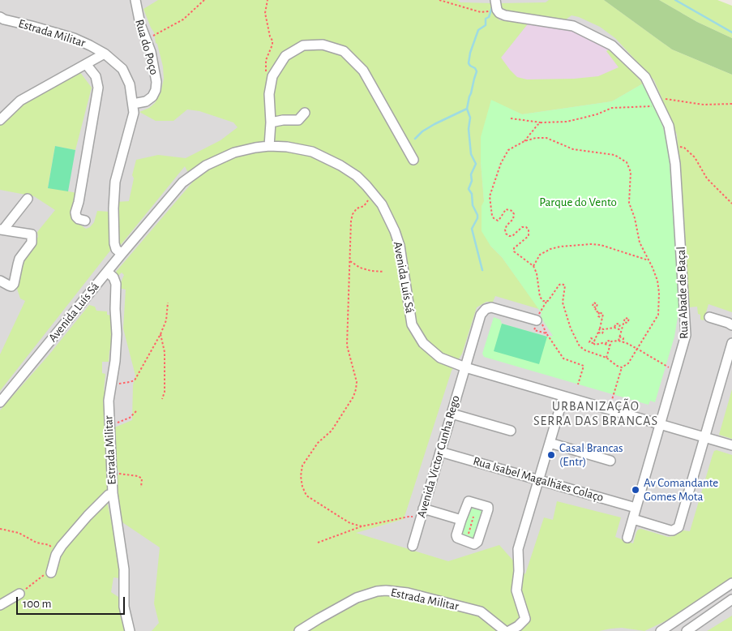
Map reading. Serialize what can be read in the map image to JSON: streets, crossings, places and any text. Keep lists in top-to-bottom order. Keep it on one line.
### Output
{"streets":{"street":["Estrada Militar","Rua do Poço","Avenida Luís Sá","Rua Abade de Baçal","Avenida Victor Cunha Rego","Rua Isabel Magalhães Colaço"]},"crossings":[["Estrada Militar","Rua do Poço"],["Estrada Militar","Avenida Luís Sá"],["Avenida Luís Sá","Rua Abade de Baçal"],["Avenida Luís Sá","Avenida Victor Cunha Rego"],["Rua Abade de Baçal","Rua Isabel Magalhães Colaço"],["Avenida Victor Cunha Rego","Rua Isabel Magalhães Colaço"]],"districts":["URBANIZAÇÃO SERRA DAS BRANCAS"],"parks":["Parque do Vento"],"places":["Casal Brancas (Entr)","Av Comandante Gomes Mota"],"scale_bar":"100 m"}
